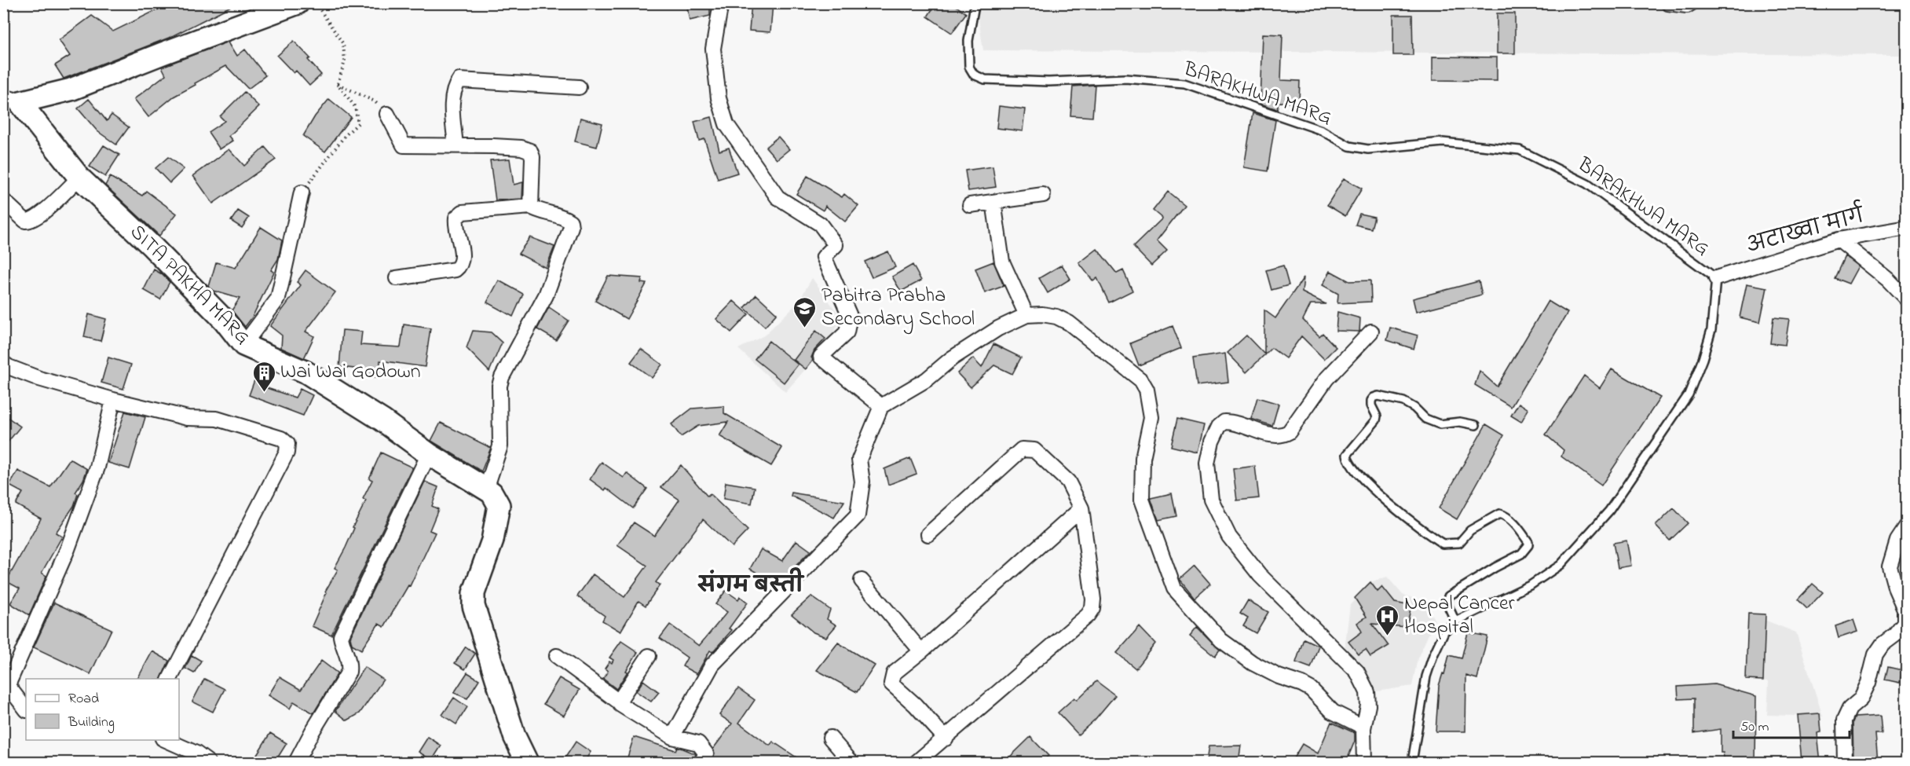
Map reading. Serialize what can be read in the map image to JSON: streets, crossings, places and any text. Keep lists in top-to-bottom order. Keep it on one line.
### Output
{"streets":{"street":["अटाख्वा मार्ग","SITA PAKHA MARG"],"lane":["BARAKHWA MARG"]},"crossings":[["BARAKHWA MARG","अटाख्वा मार्ग"]],"districts":["संगम बस्ती"],"places":{"school or university":["Pabitra Prabha Secondary School"],"building":["Wai Wai Godown"],"hospital":["Nepal Cancer Hospital"]},"legend":["Road","Building"],"scale_bar":"50 m"}
